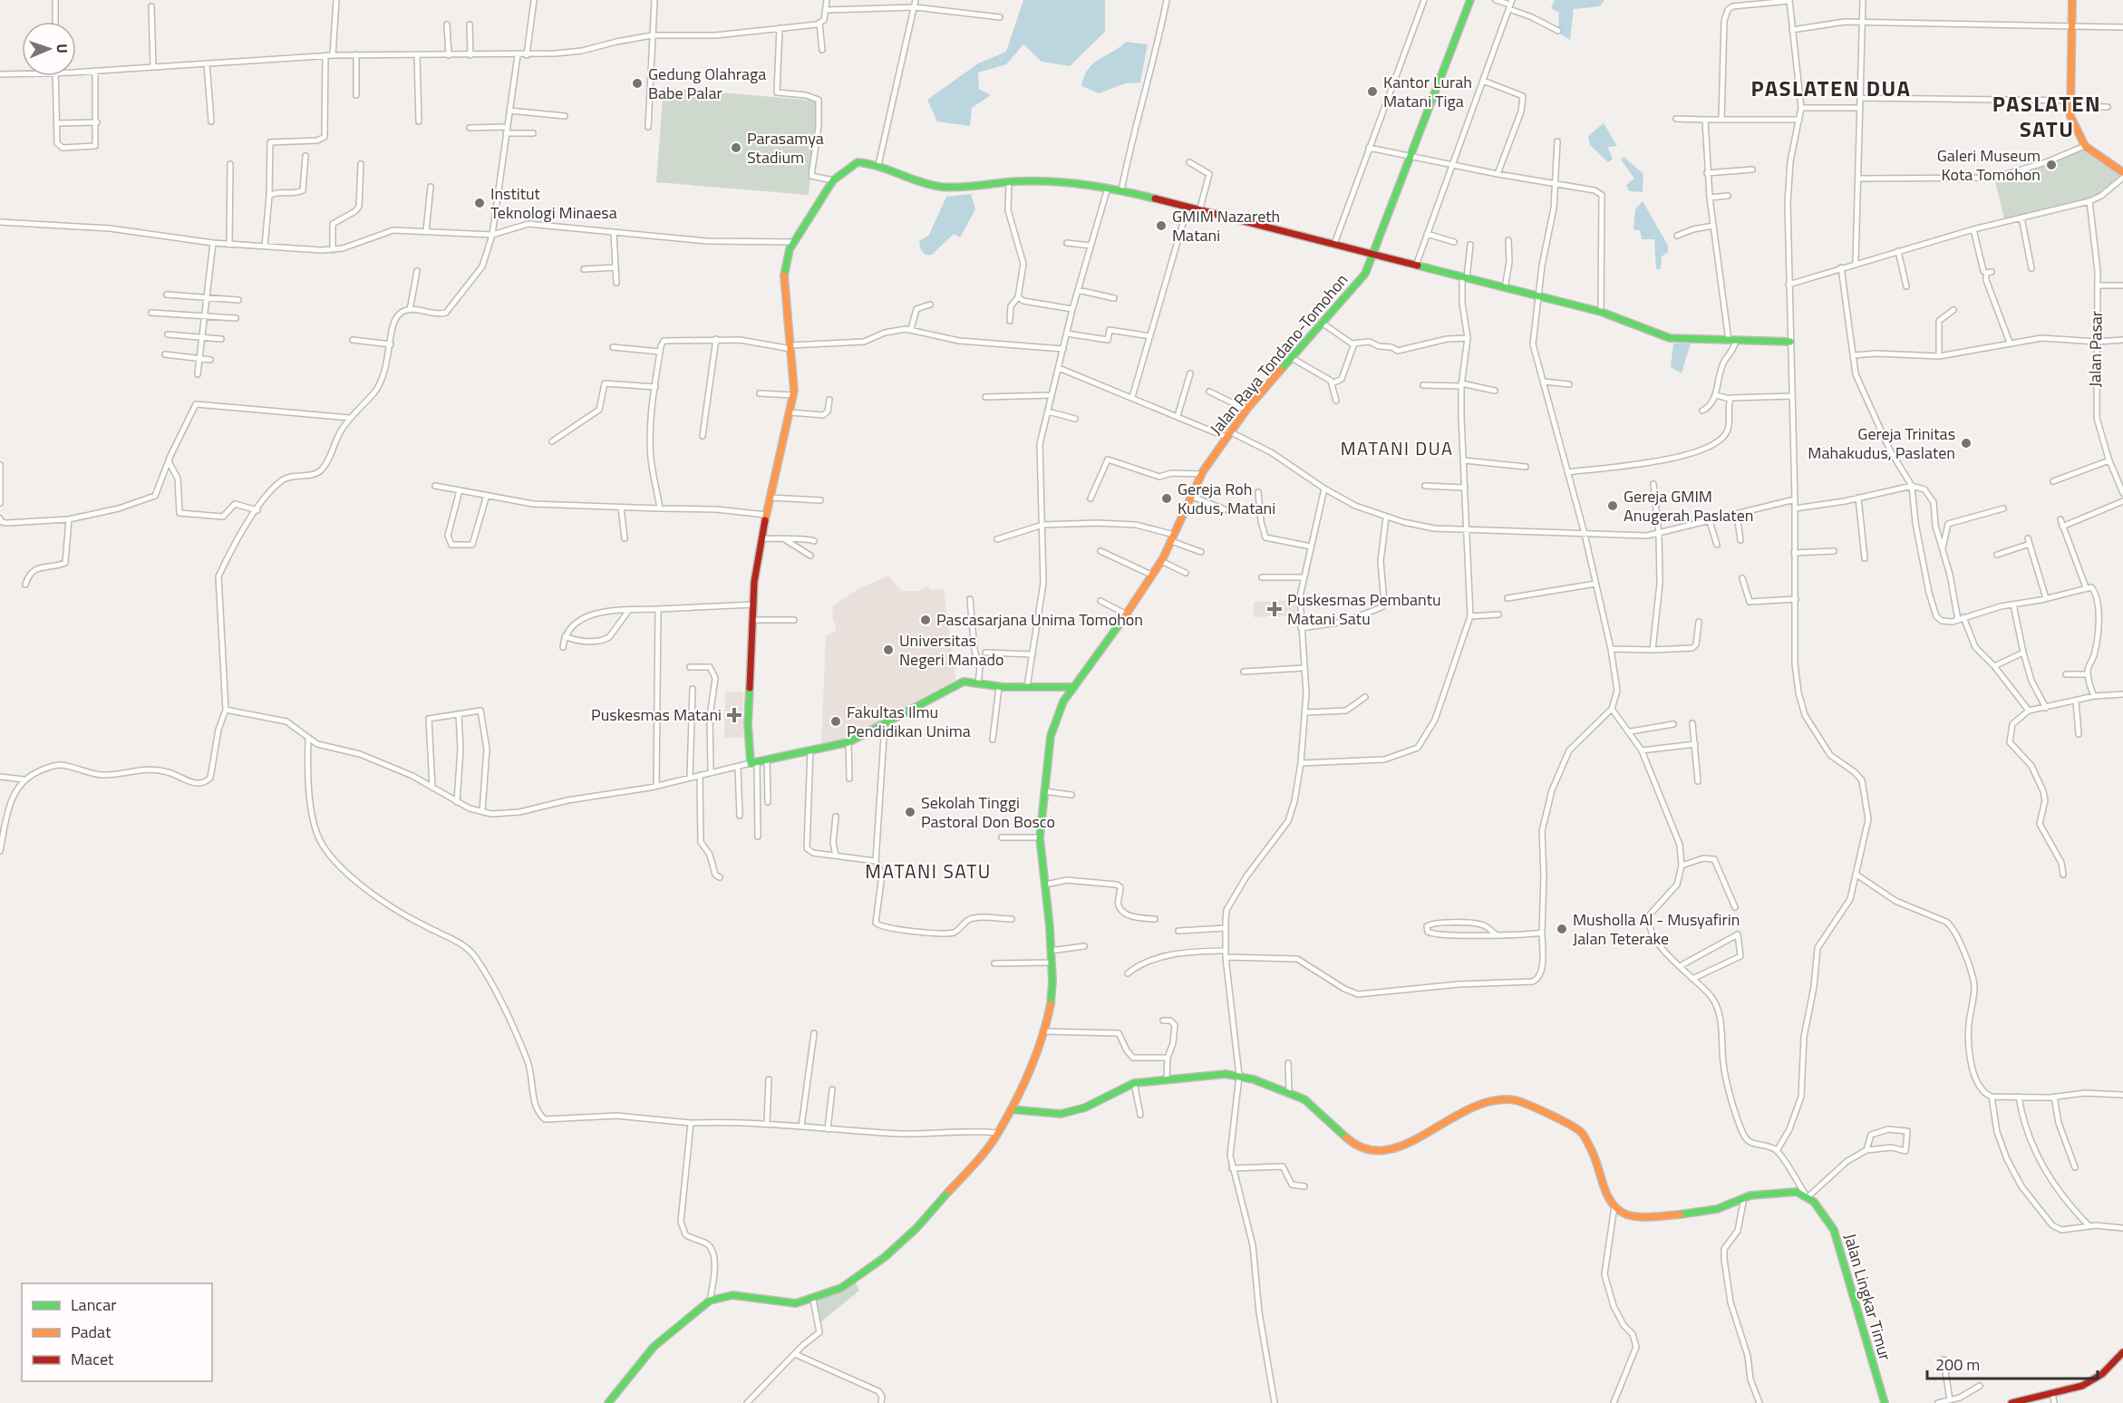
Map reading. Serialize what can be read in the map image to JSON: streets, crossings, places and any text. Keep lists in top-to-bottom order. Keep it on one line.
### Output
{"streets":{"main road":["Jalan Raya Tondano-Tomohon","Jalan Lingkar Timur"],"street":["Jalan Pasar"]},"districts":["PASLATEN DUA","PASLATEN SATU","MATANI DUA","MATANI SATU"],"places":{"other":["Gedung Olahraga Babe Palar","Kantor Lurah Matani Tiga","Parasamya Stadium","Galeri Museum Kota Tomohon","Institut Teknologi Minaesa","GMIM Nazareth Matani","Gereja Trinitas Mahakudus, Paslaten","Gereja Roh Kudus, Matani","Gereja GMIM Anugerah Paslaten","Pascasarjana Unima Tomohon","Universitas Negeri Manado","Fakultas Ilmu Pendidikan Unima","Sekolah Tinggi Pastoral Don Bosco","Musholla Al - Musyafirin Jalan Teterake"],"health":["Puskesmas Pembantu Matani Satu","Puskesmas Matani"]},"legend":["Lancar","Padat","Macet"],"scale_bar":"200 m","north":"right"}
